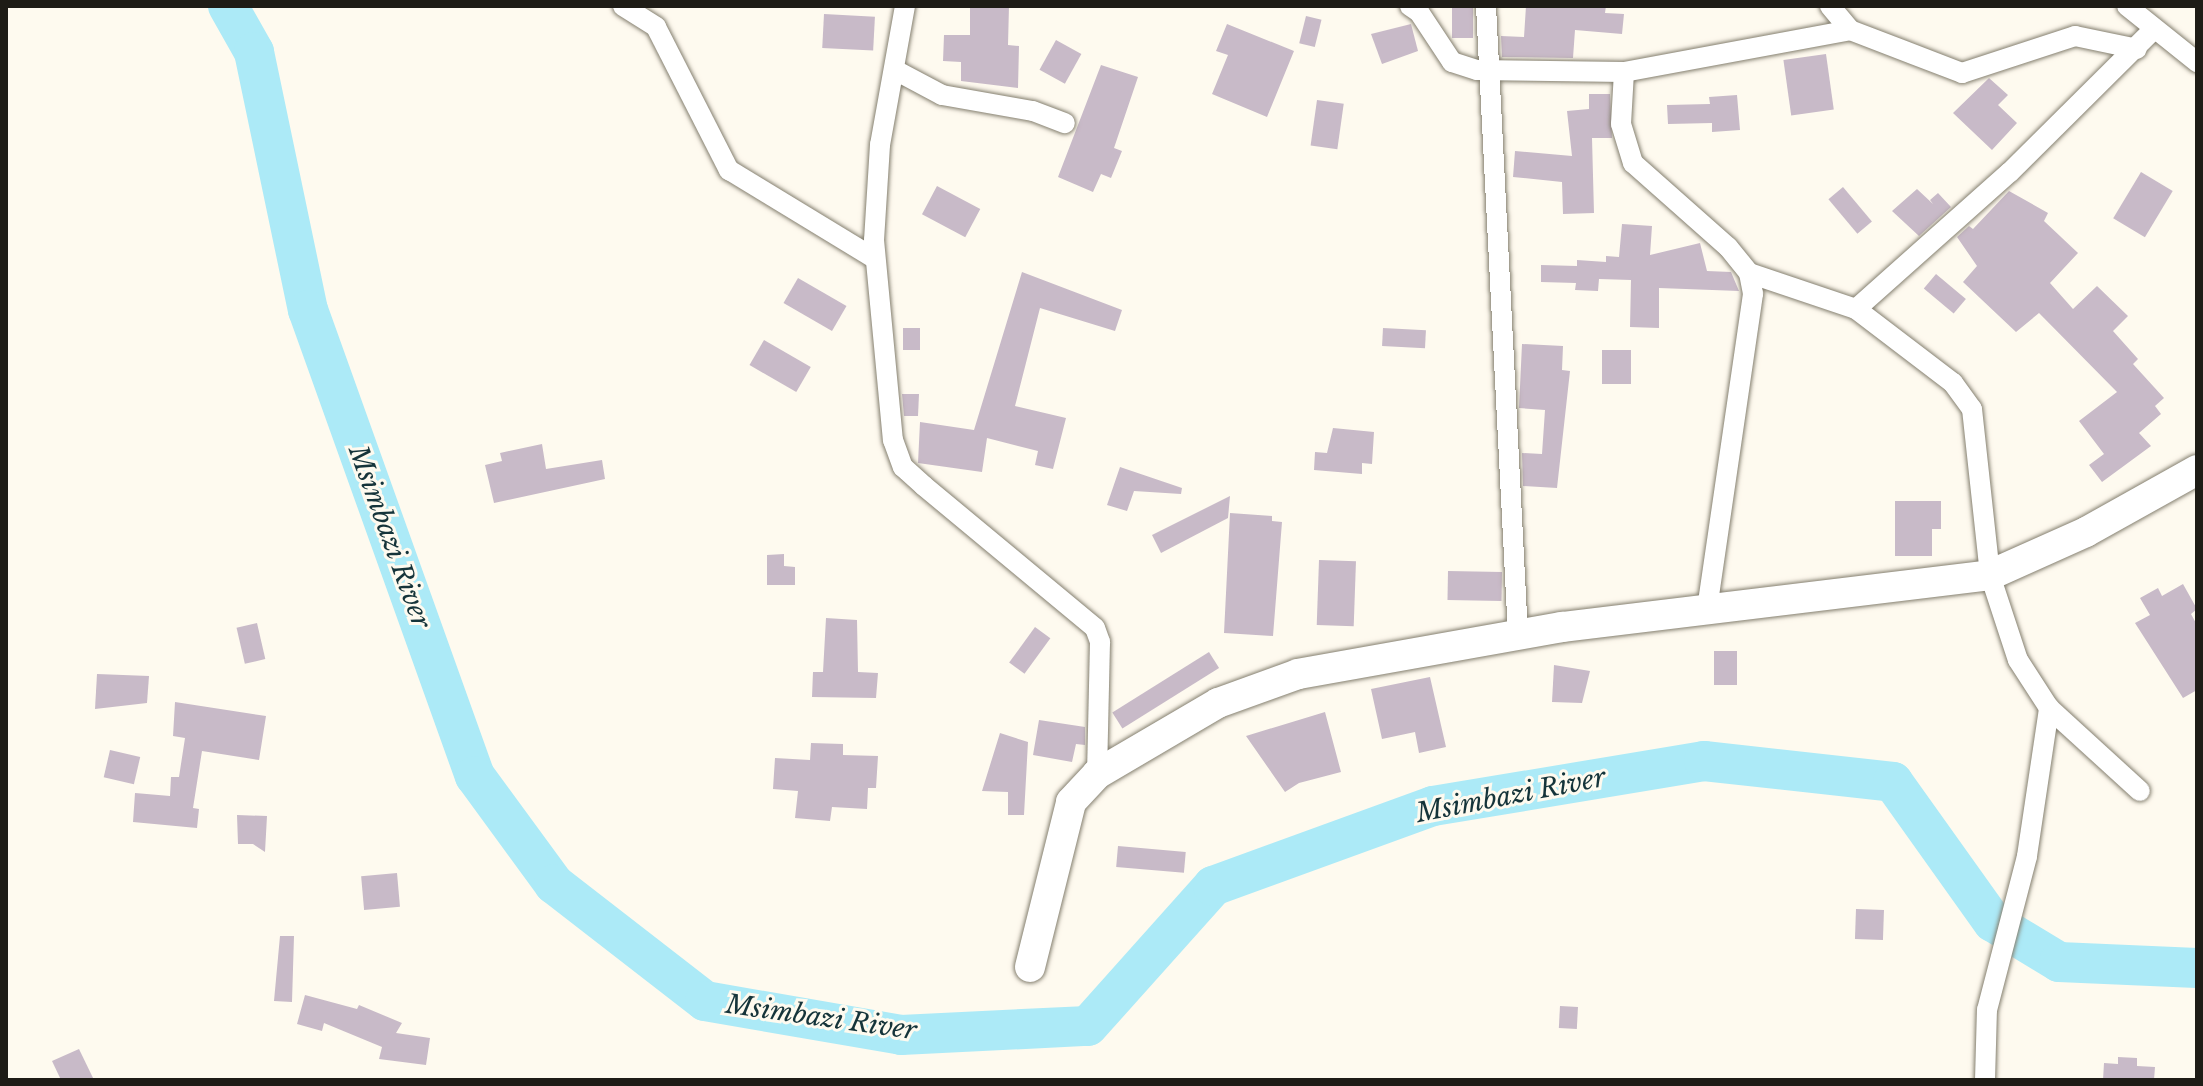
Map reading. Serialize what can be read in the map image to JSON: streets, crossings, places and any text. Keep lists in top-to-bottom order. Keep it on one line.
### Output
{"water":["Msimbazi River"]}
